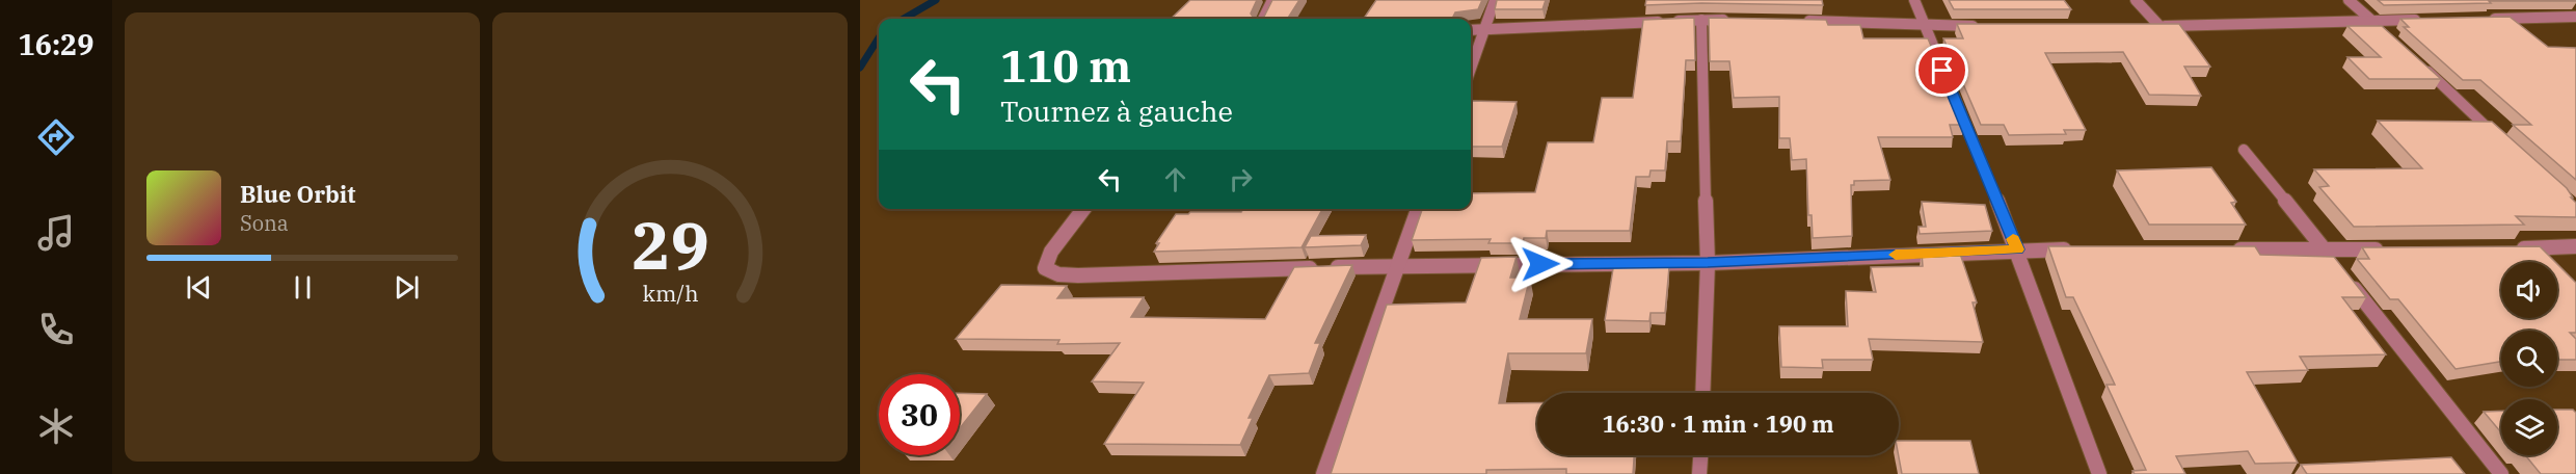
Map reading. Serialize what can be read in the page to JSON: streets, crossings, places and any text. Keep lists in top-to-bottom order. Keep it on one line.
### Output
{"page":{"tabs":"16:29","turn":["110 m","Tournez à gauche"],"song":["Blue Orbit","Sona"],"limit":"30","trip":"16:30 · 1 min · 190 m","gauge":["29","km/h"]}}
